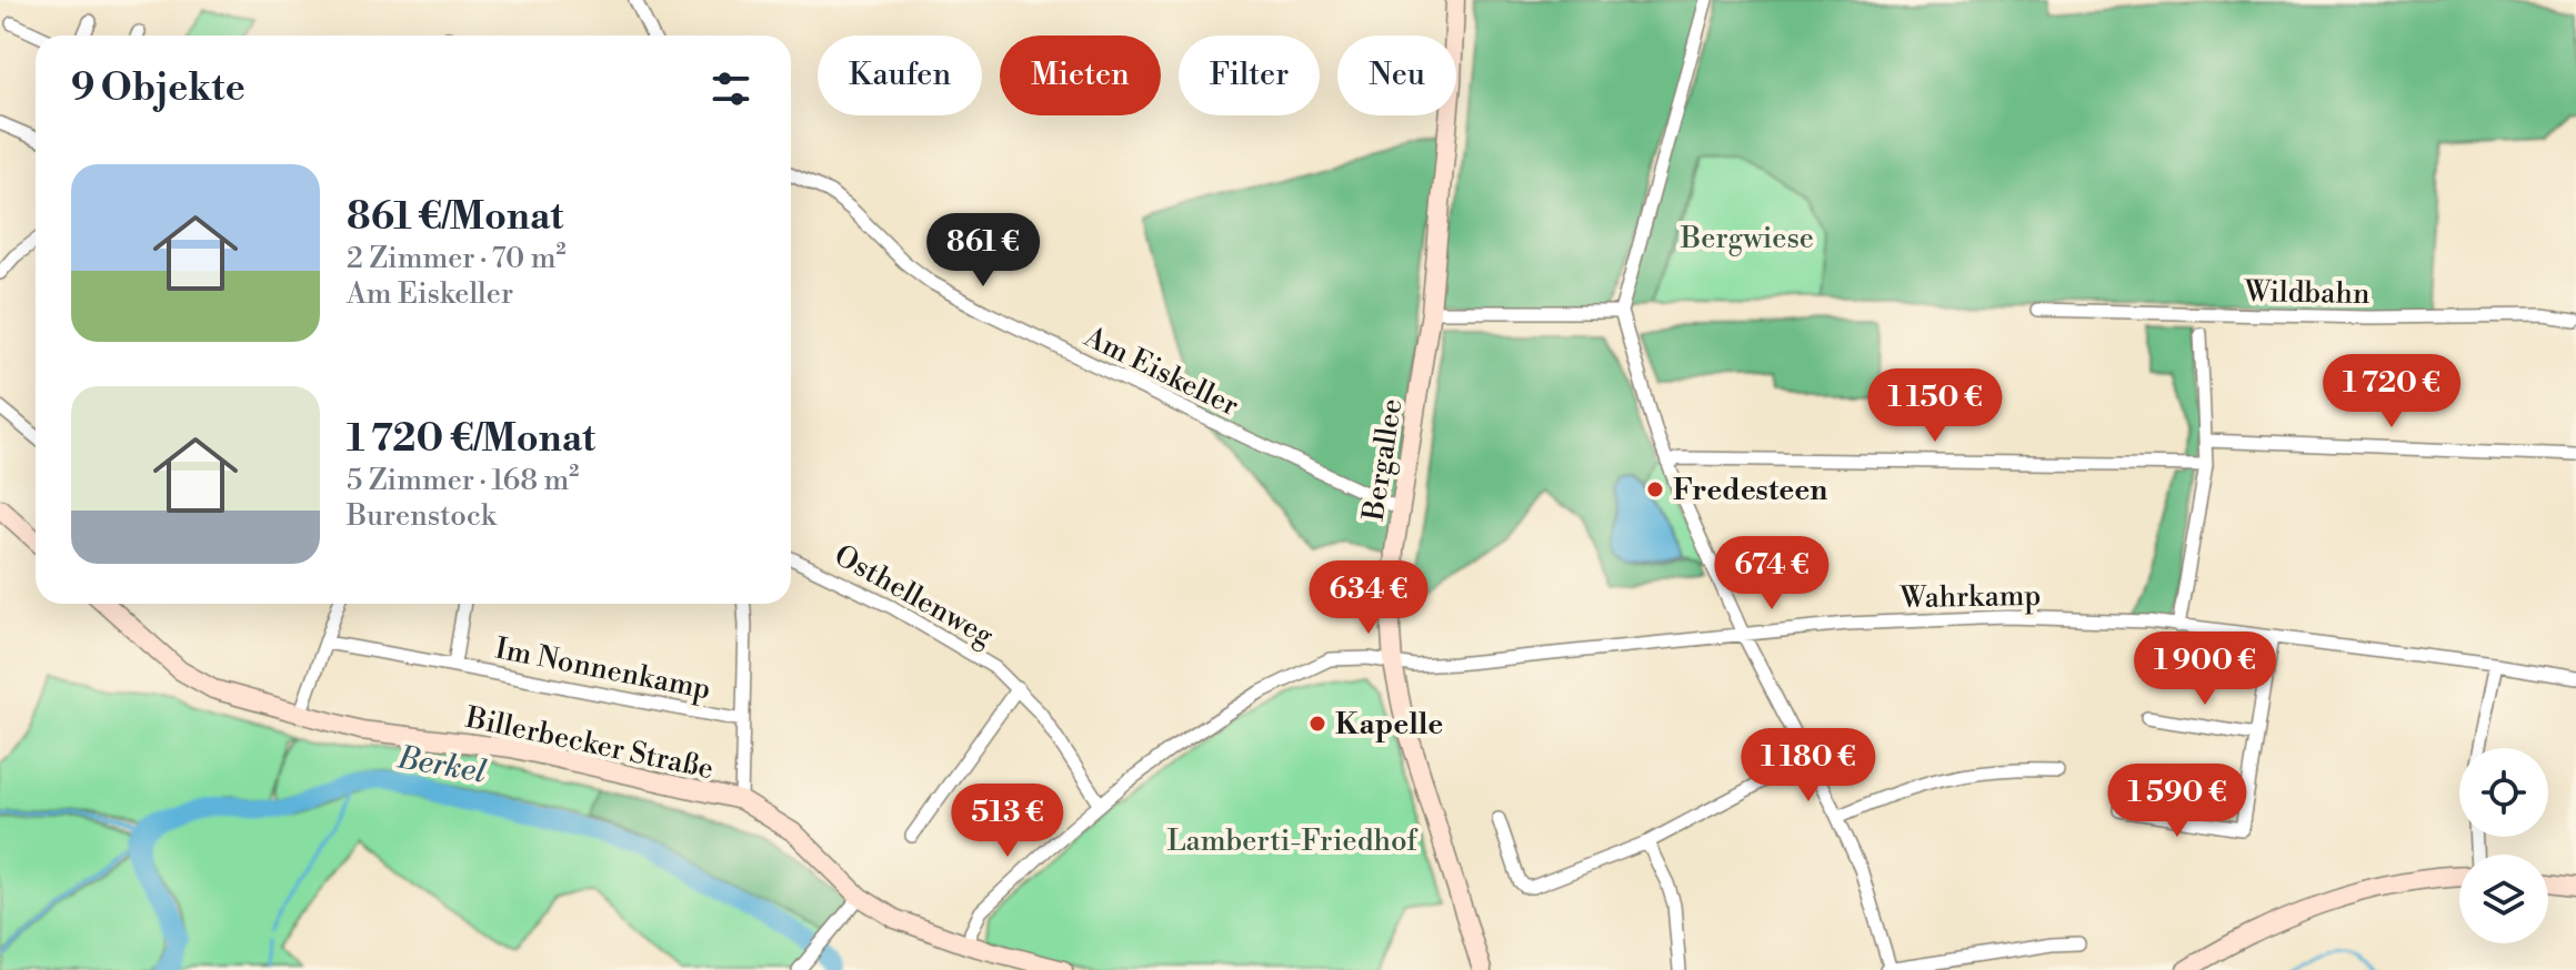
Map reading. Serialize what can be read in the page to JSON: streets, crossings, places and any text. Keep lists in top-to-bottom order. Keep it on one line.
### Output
{"streets":{"street":["Wildbahn","Am Eiskeller","Bergallee","Osthellenweg","Wahrkamp","Im Nonnenkamp","Billerbecker Straße"]},"crossings":[["Am Eiskeller","Bergallee"],["Bergallee","Wahrkamp"],["Osthellenweg","Wahrkamp"],["Wahrkamp","Billerbecker Straße"]],"water":["Berkel"],"parks":["Bergwiese","Lamberti-Friedhof"],"places":["Fredesteen","Kapelle"],"page":{"chip":["Kaufen","Mieten","Filter","Neu"],"heading":"9 Objekte","list":[{"name":"861 €/Monat","note":"2 Zimmer · 70 m² · Am Eiskeller"},{"name":"1 720 €/Monat","note":"5 Zimmer · 168 m² · Burenstock"}],"price":["861 €","1 720 €","1 150 €","674 €","634 €","1 900 €","1 180 €","1 590 €","513 €"]}}
